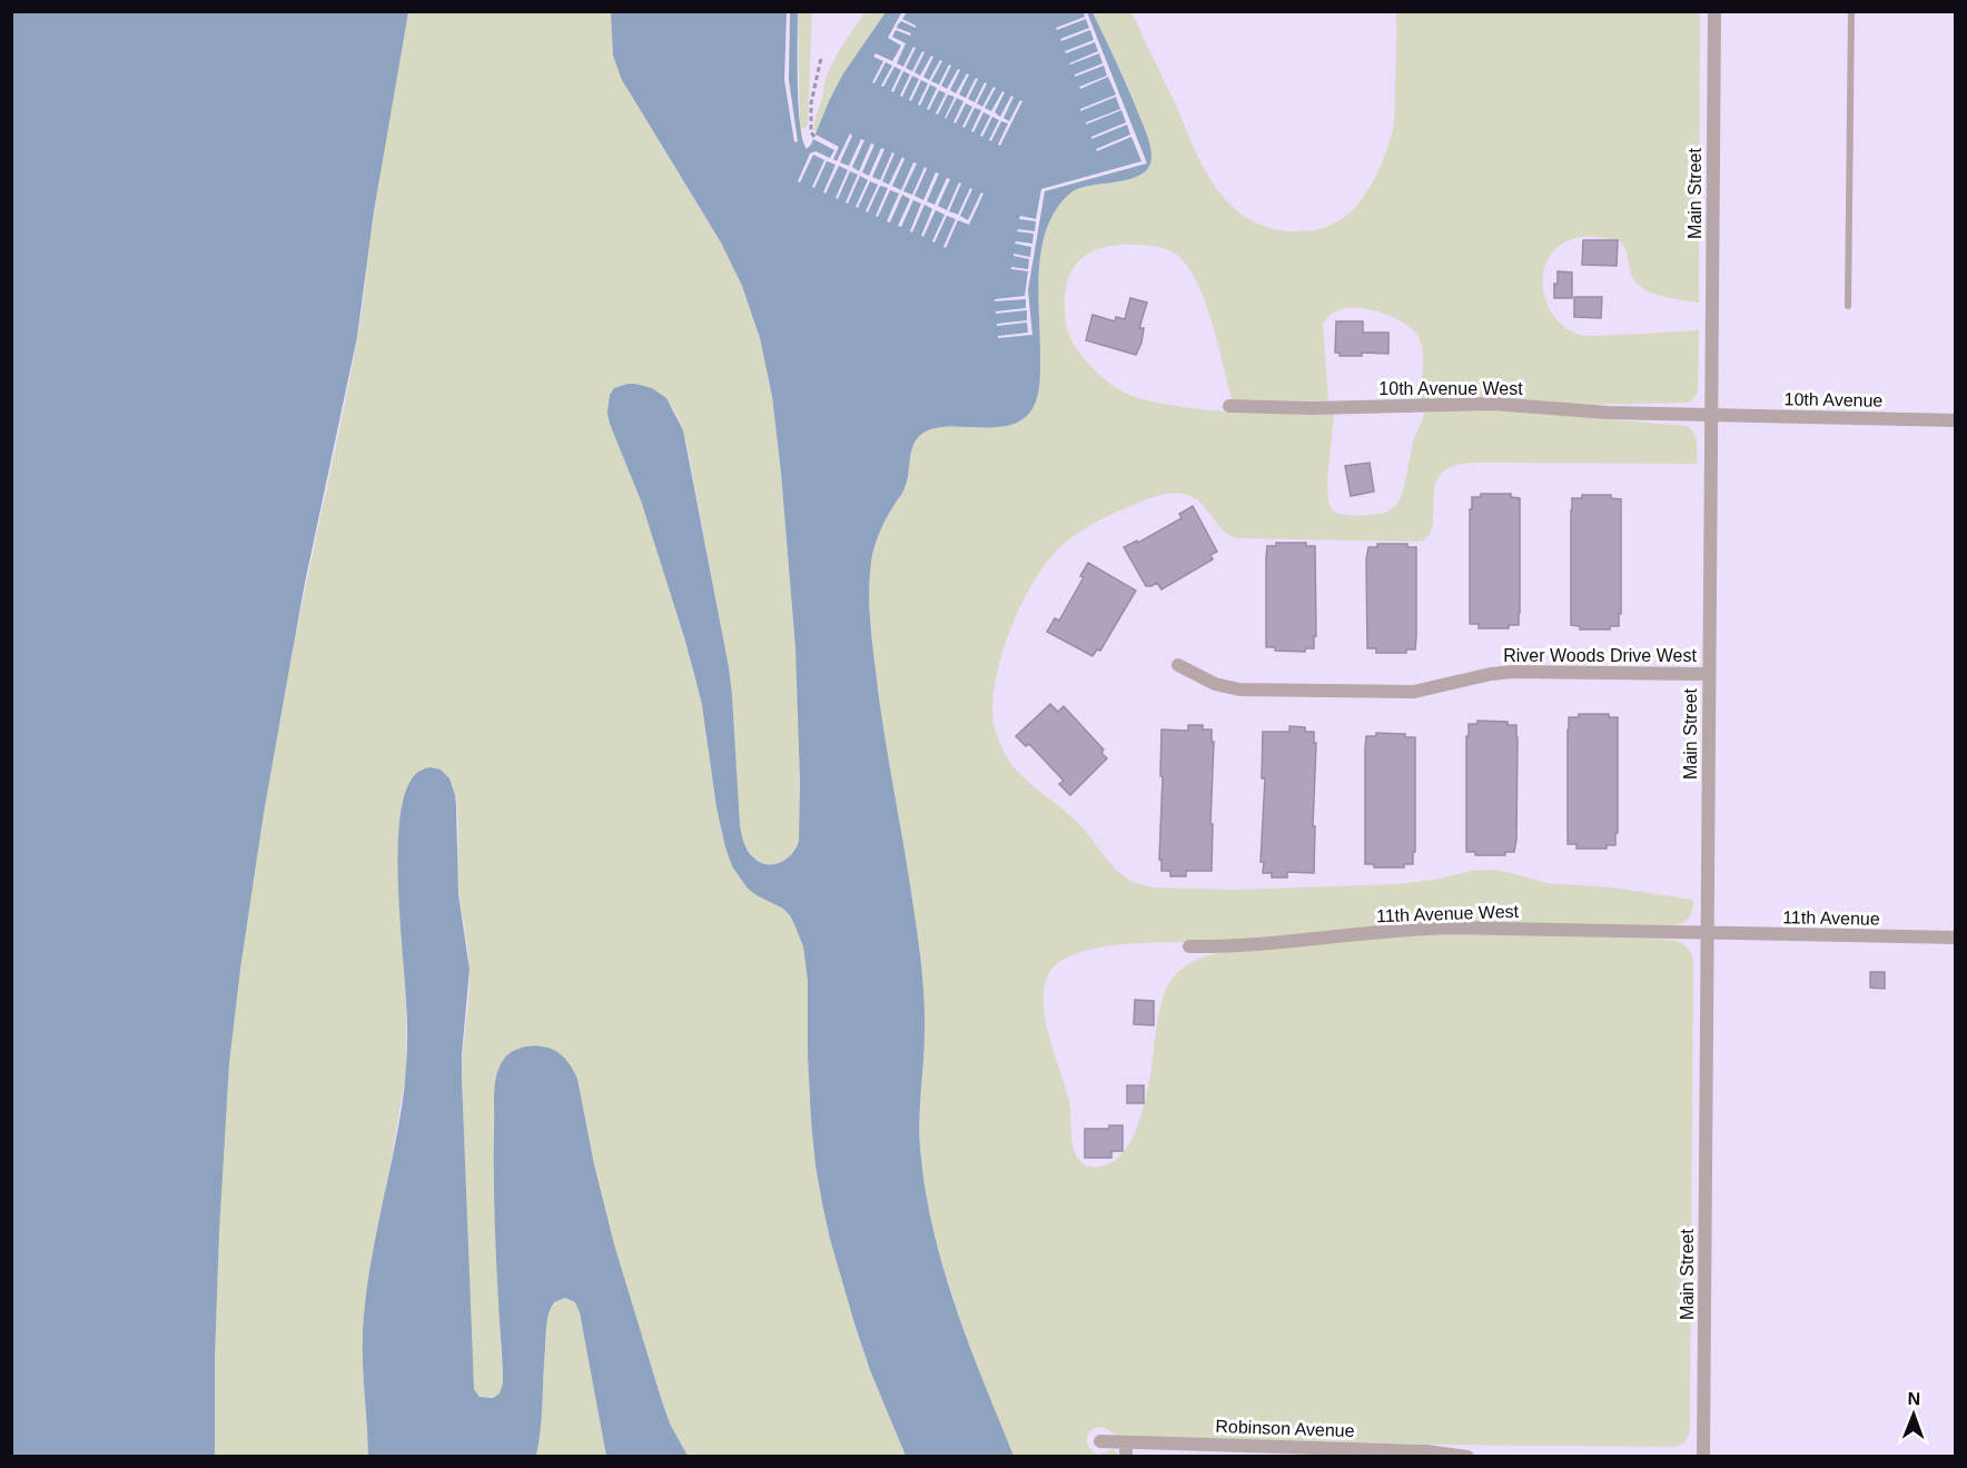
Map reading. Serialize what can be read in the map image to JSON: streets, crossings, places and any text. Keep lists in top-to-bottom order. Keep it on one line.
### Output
{"streets":{"street":["Main Street","10th Avenue West","10th Avenue","River Woods Drive West","11th Avenue West","11th Avenue","Robinson Avenue"]},"crossings":[["Main Street","10th Avenue West"],["Main Street","10th Avenue"],["Main Street","River Woods Drive West"],["Main Street","11th Avenue West"],["Main Street","11th Avenue"],["10th Avenue West","10th Avenue"],["11th Avenue West","11th Avenue"]],"north":"top"}
